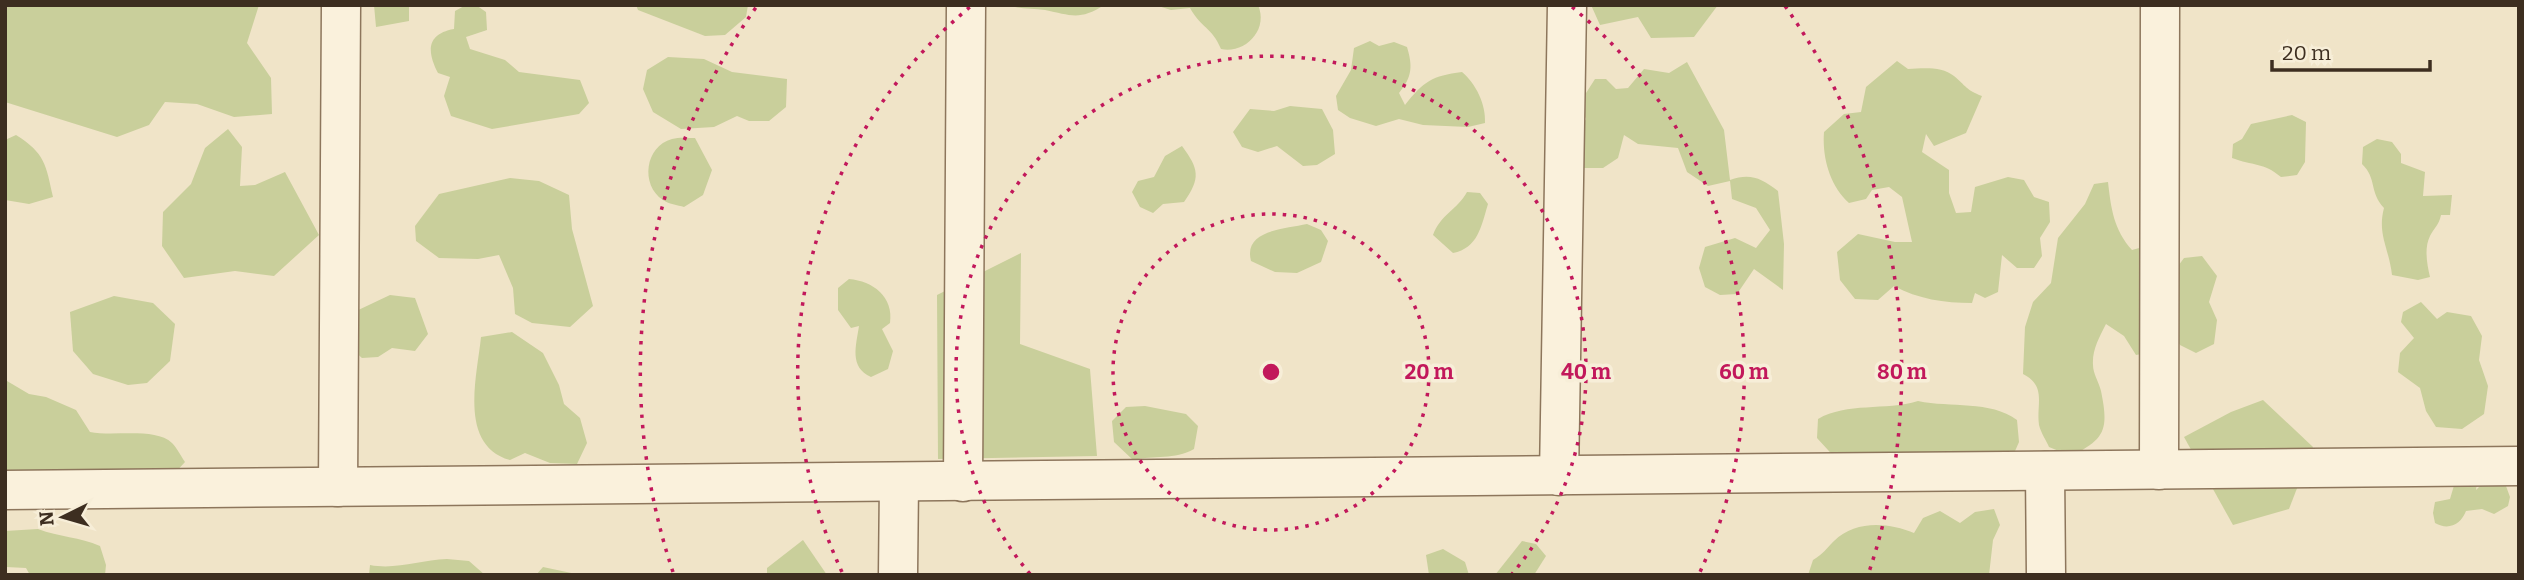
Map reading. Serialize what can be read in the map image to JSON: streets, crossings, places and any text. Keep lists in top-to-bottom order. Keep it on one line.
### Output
{"scale_bar":"20 m","north":"left","rings":["20 m","40 m","60 m","80 m"]}
